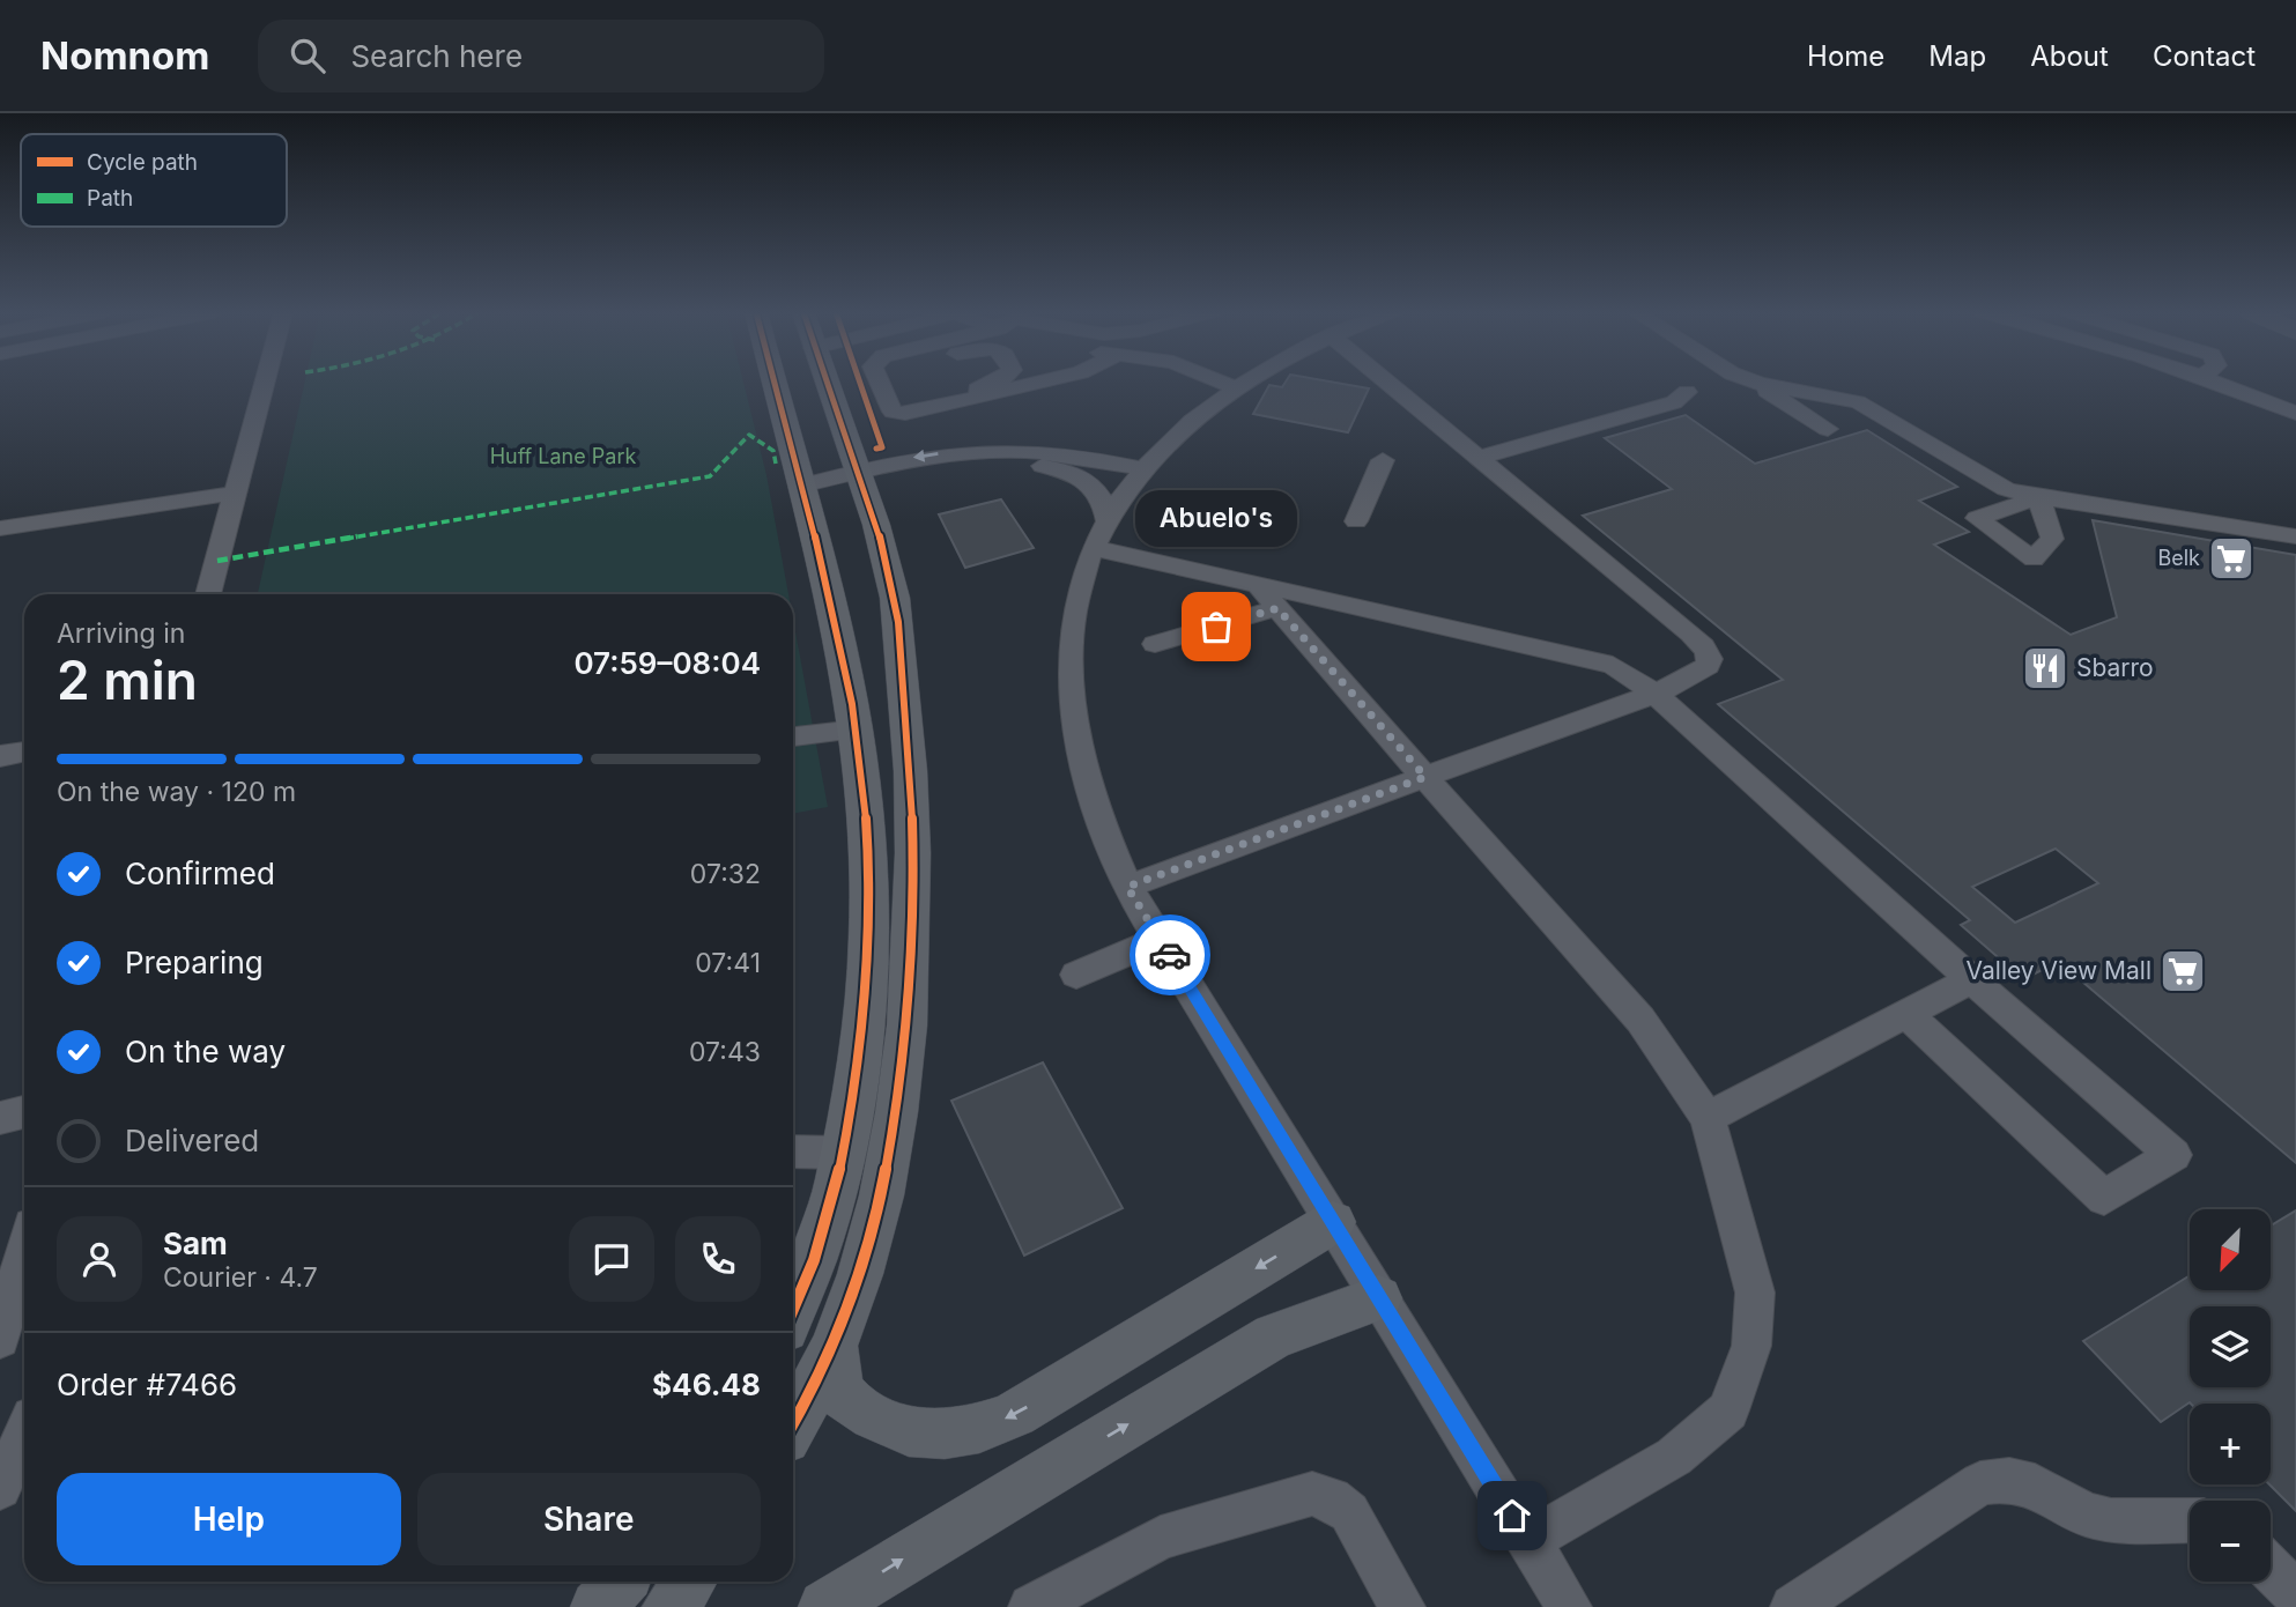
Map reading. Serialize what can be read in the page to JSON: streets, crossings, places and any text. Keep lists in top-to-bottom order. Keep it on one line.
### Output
{"parks":["Huff Lane Park"],"places":{"supermarket":["Belk","Valley View Mall"],"other":["Abuelo's"],"restaurant":["Sbarro"]},"legend":["Cycle path","Path"],"north":"bottom left","page":{"header":"Nomnom","search":"Search here","nav":["Home","Map","About","Contact"],"bubble":"Abuelo's","heading":["2 min","Arriving in","07:59–08:04"],"panel":["Sam","Courier · 4.7","Order #7466","$46.48"],"bar":"On the way · 120 m","list":[["Confirmed","07:32"],["Preparing","07:41"],["On the way","07:43"],"Delivered"],"map_buttons":["+","−"],"buttons":["Help","Share"]}}
